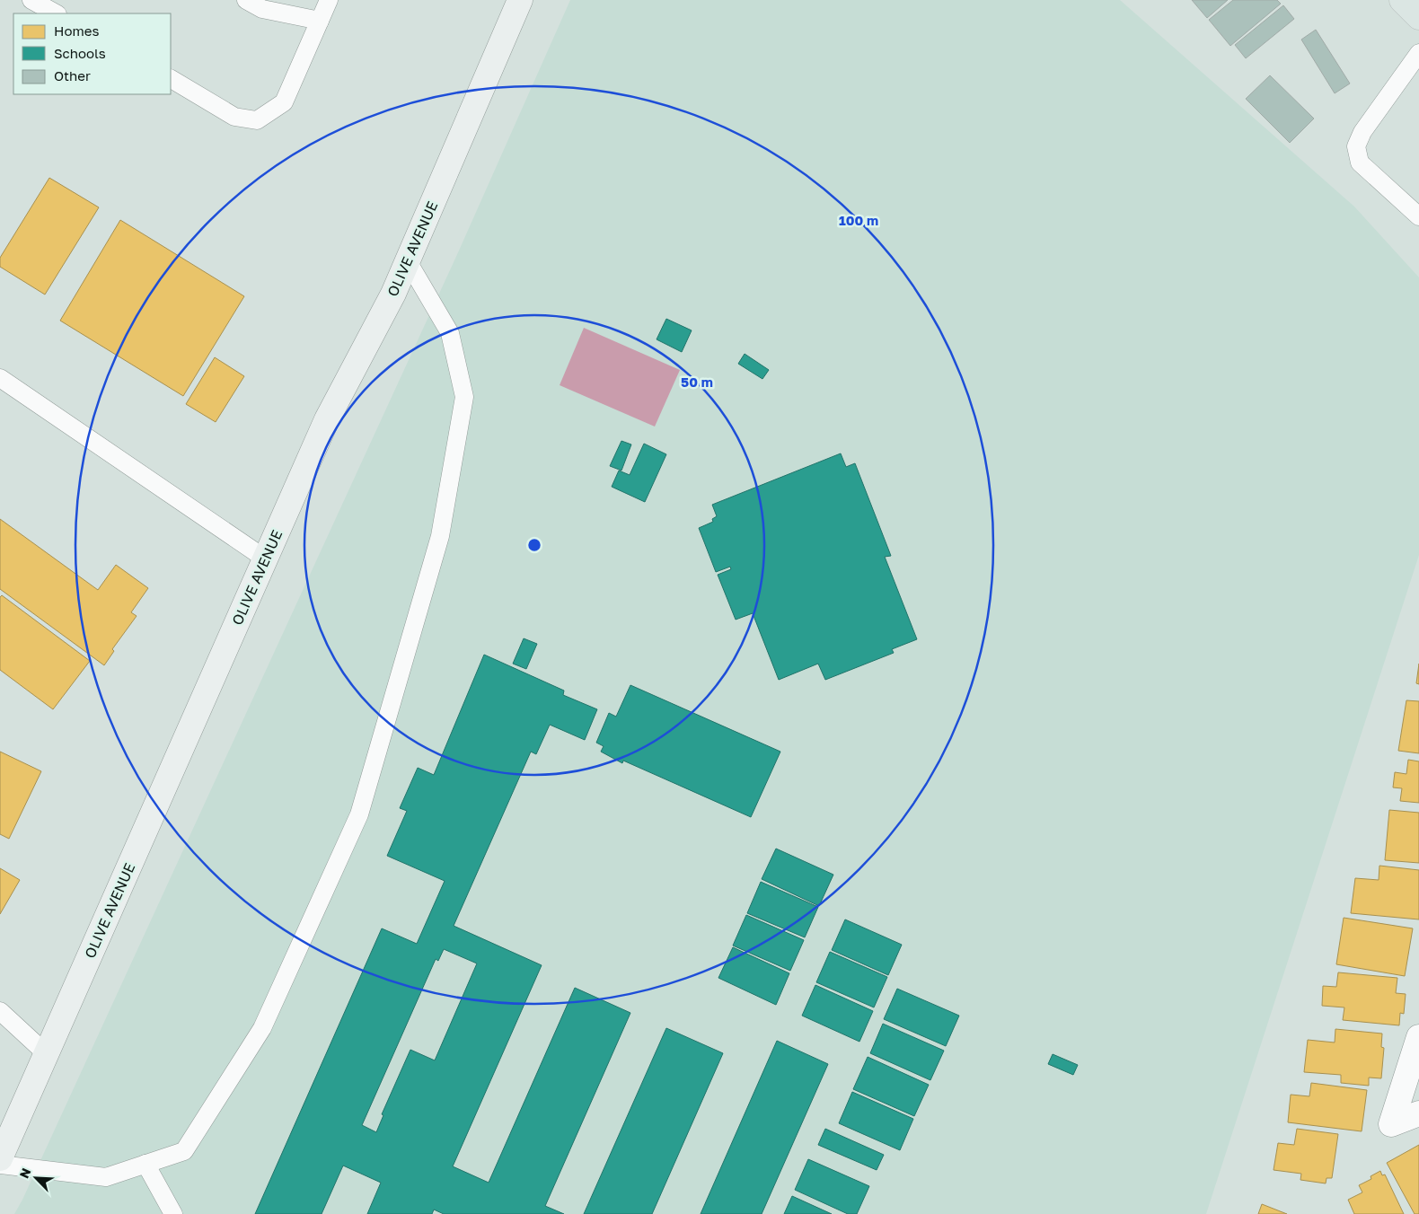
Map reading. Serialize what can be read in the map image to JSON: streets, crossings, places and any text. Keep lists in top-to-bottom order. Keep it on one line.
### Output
{"streets":{"main road":["OLIVE AVENUE"]},"legend":["Homes","Schools","Other"],"north":"top left","rings":["100 m","50 m"]}
